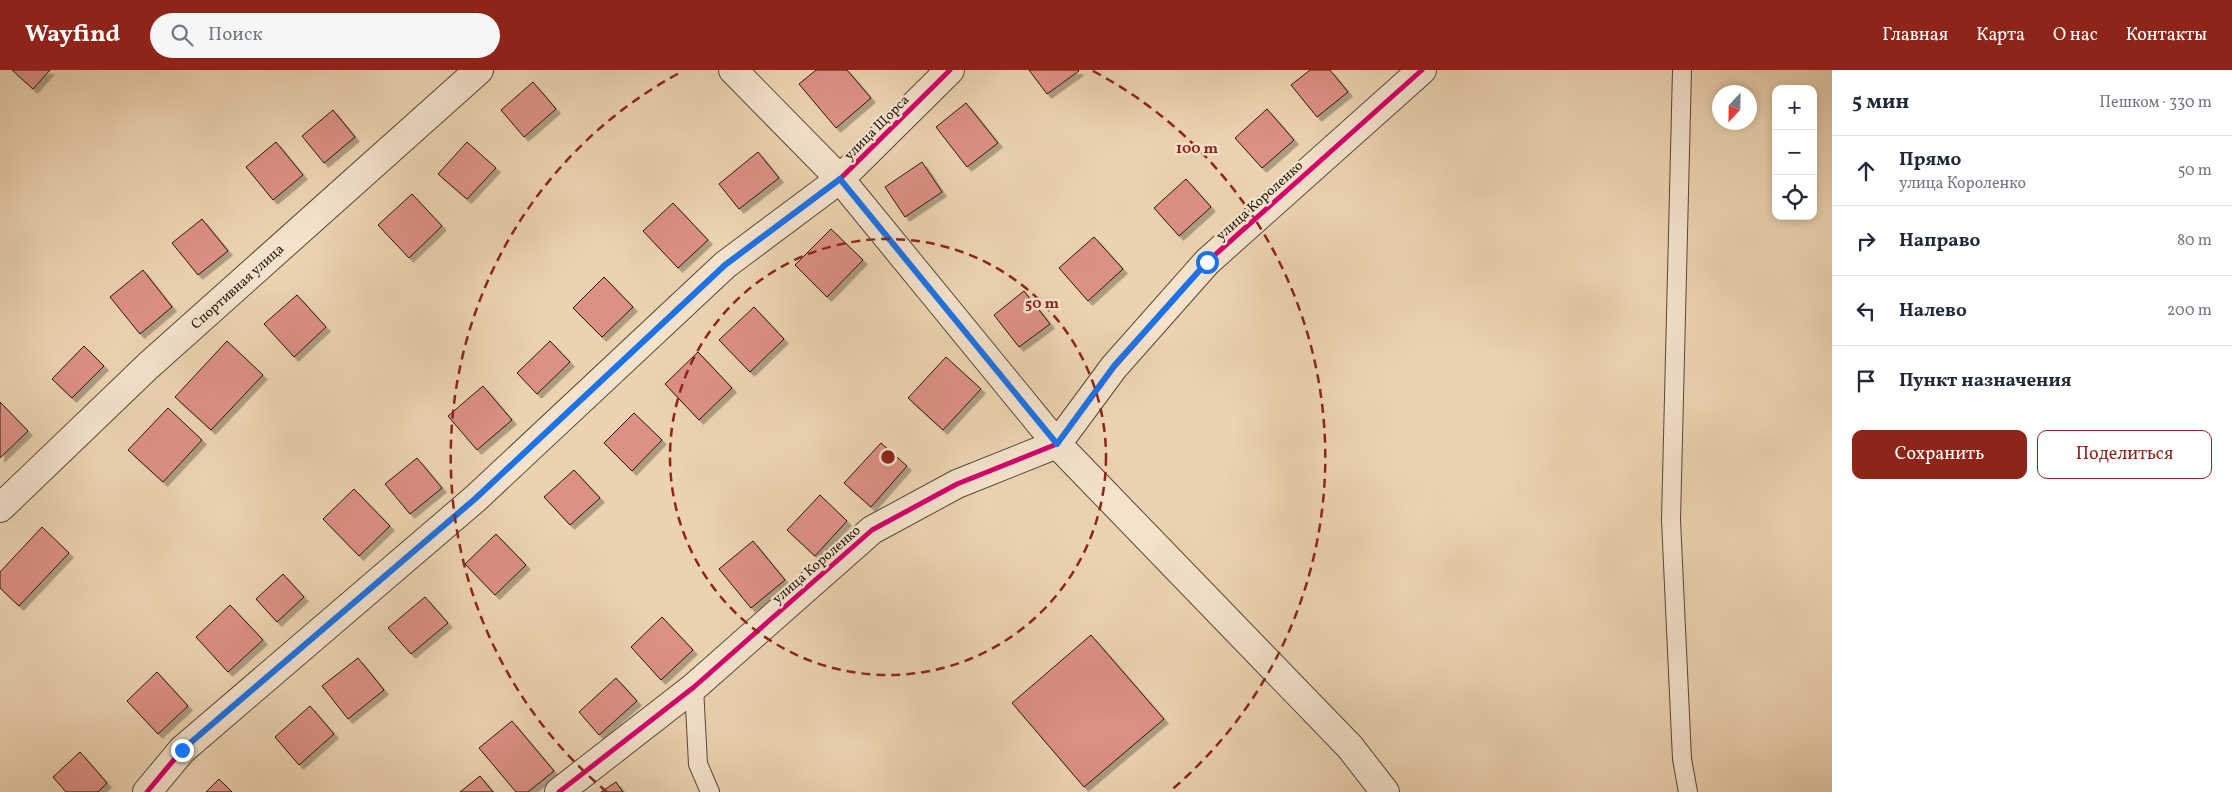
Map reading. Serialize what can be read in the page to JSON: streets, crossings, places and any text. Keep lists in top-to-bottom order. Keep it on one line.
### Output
{"streets":{"street":["улица Щорса","улица Короленко","Спортивная улица"]},"north":"bottom","page":{"header":"Wayfind","search":"Поиск","nav":["Главная","Карта","О нас","Контакты"],"heading":["5 мин","Пешком · 330 m"],"map_buttons":["+","−"],"list":[["Прямо","улица Короленко","50 m"],["Направо","80 m"],["Налево","200 m"],"Пункт назначения"],"buttons":["Сохранить","Поделиться"]},"rings":["100 m","50 m"]}
